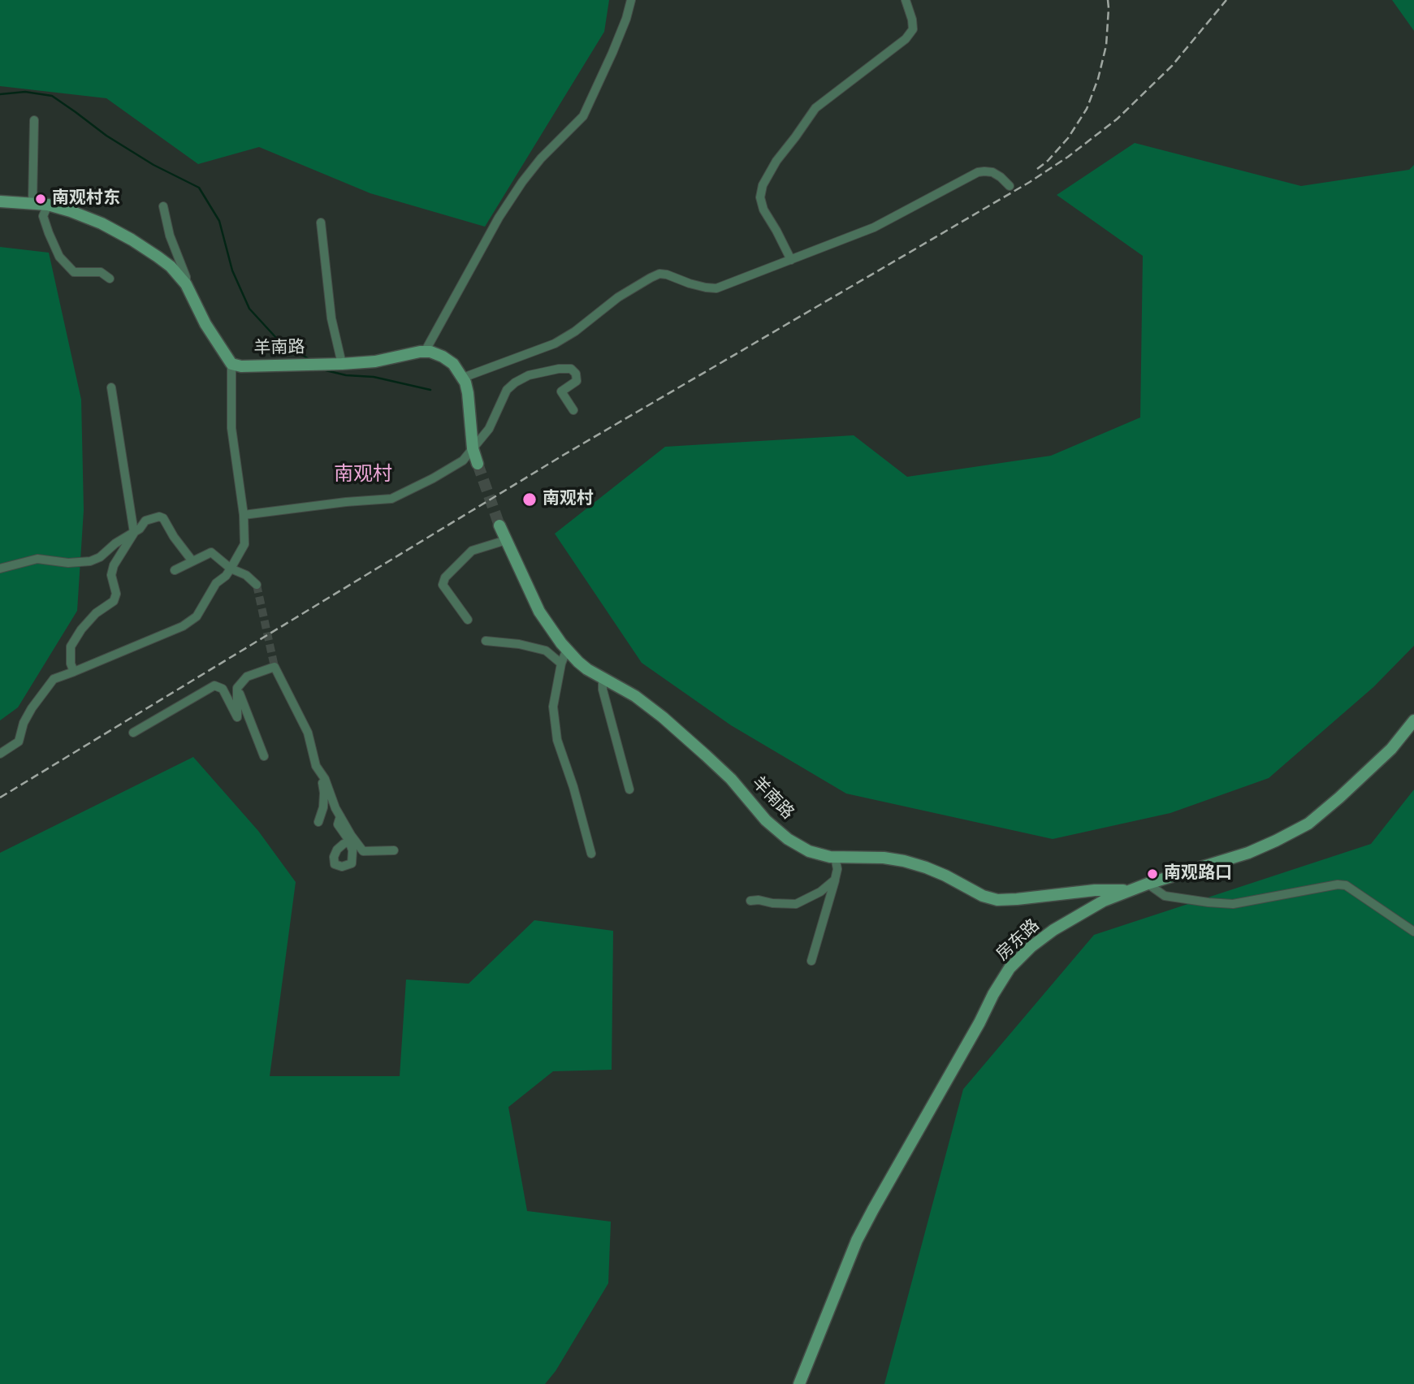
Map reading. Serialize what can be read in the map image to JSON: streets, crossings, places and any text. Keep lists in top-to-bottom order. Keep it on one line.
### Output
{"streets":{"street":["羊南路","房东路"]},"crossings":[["羊南路","房东路"]],"districts":["南观村"],"places":["南观村东","南观村","南观路口"]}
